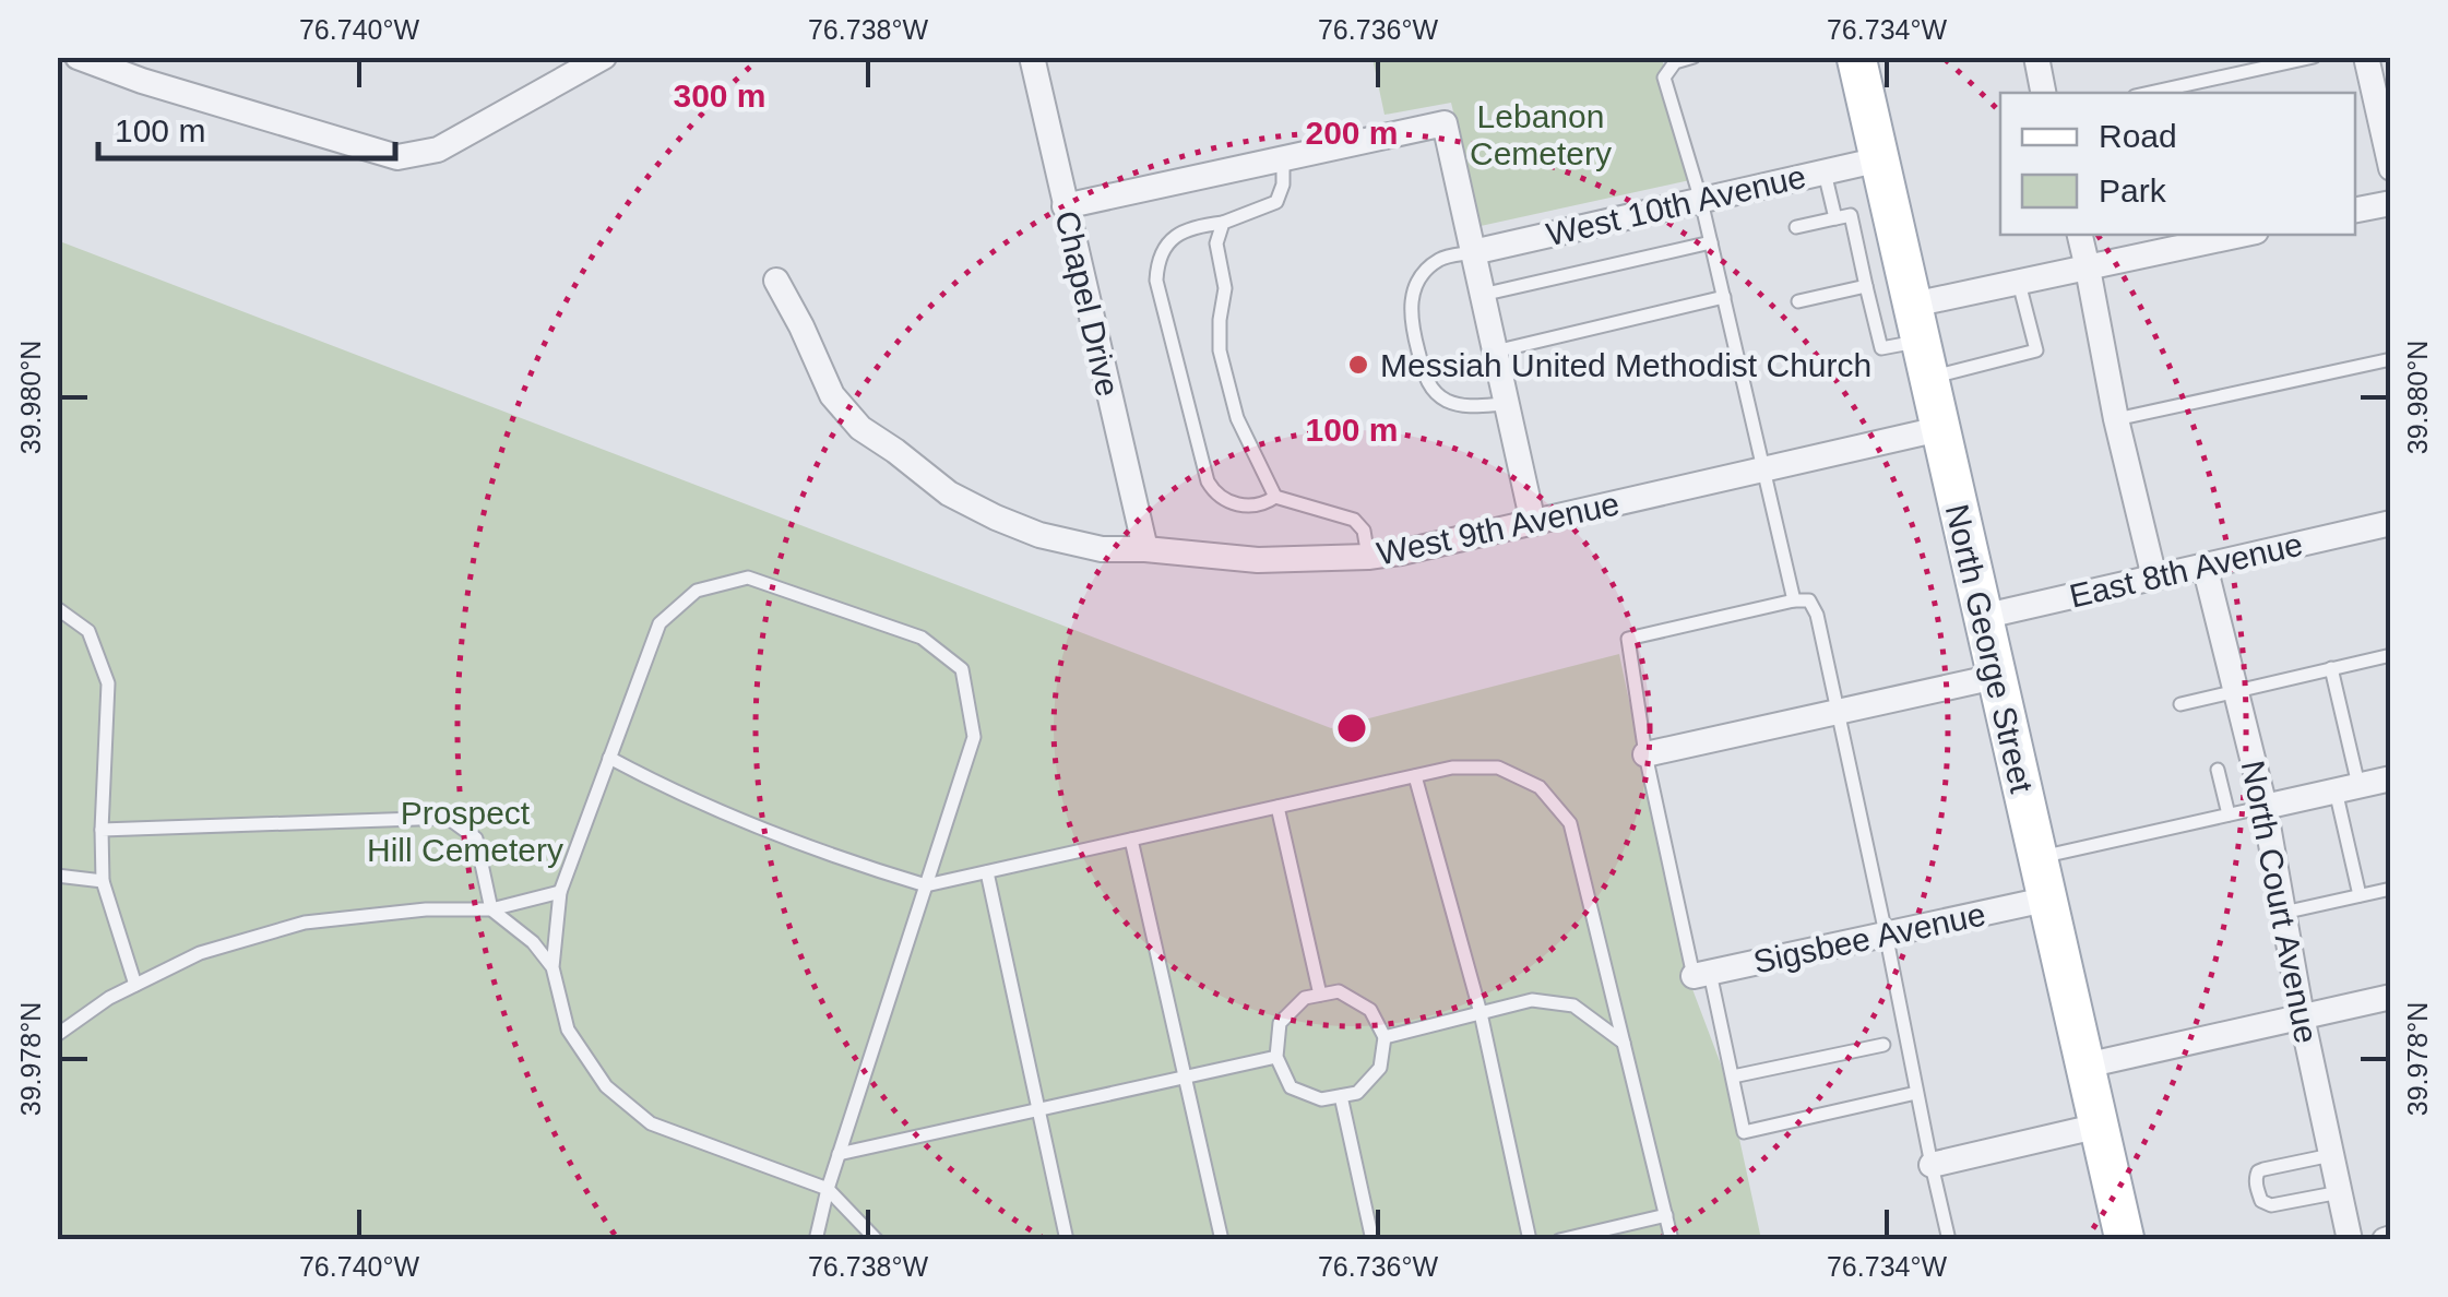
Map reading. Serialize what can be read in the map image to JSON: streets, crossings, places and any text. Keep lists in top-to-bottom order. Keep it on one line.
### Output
{"streets":{"main road":["North George Street"],"street":["West 10th Avenue","Chapel Drive","West 9th Avenue","East 8th Avenue","North Court Avenue","Sigsbee Avenue"]},"crossings":[["West 10th Avenue","North George Street"],["Chapel Drive","West 9th Avenue"],["West 9th Avenue","North George Street"],["East 8th Avenue","North George Street"],["East 8th Avenue","North Court Avenue"],["North George Street","Sigsbee Avenue"]],"parks":["Lebanon Cemetery","Prospect Hill Cemetery"],"places":["Messiah United Methodist Church"],"legend":["Road","Park"],"scale_bar":"100 m","coordinates":["76.740°W","76.738°W","76.736°W","76.734°W","39.980°N","39.978°N"],"rings":["300 m","200 m","100 m"]}
